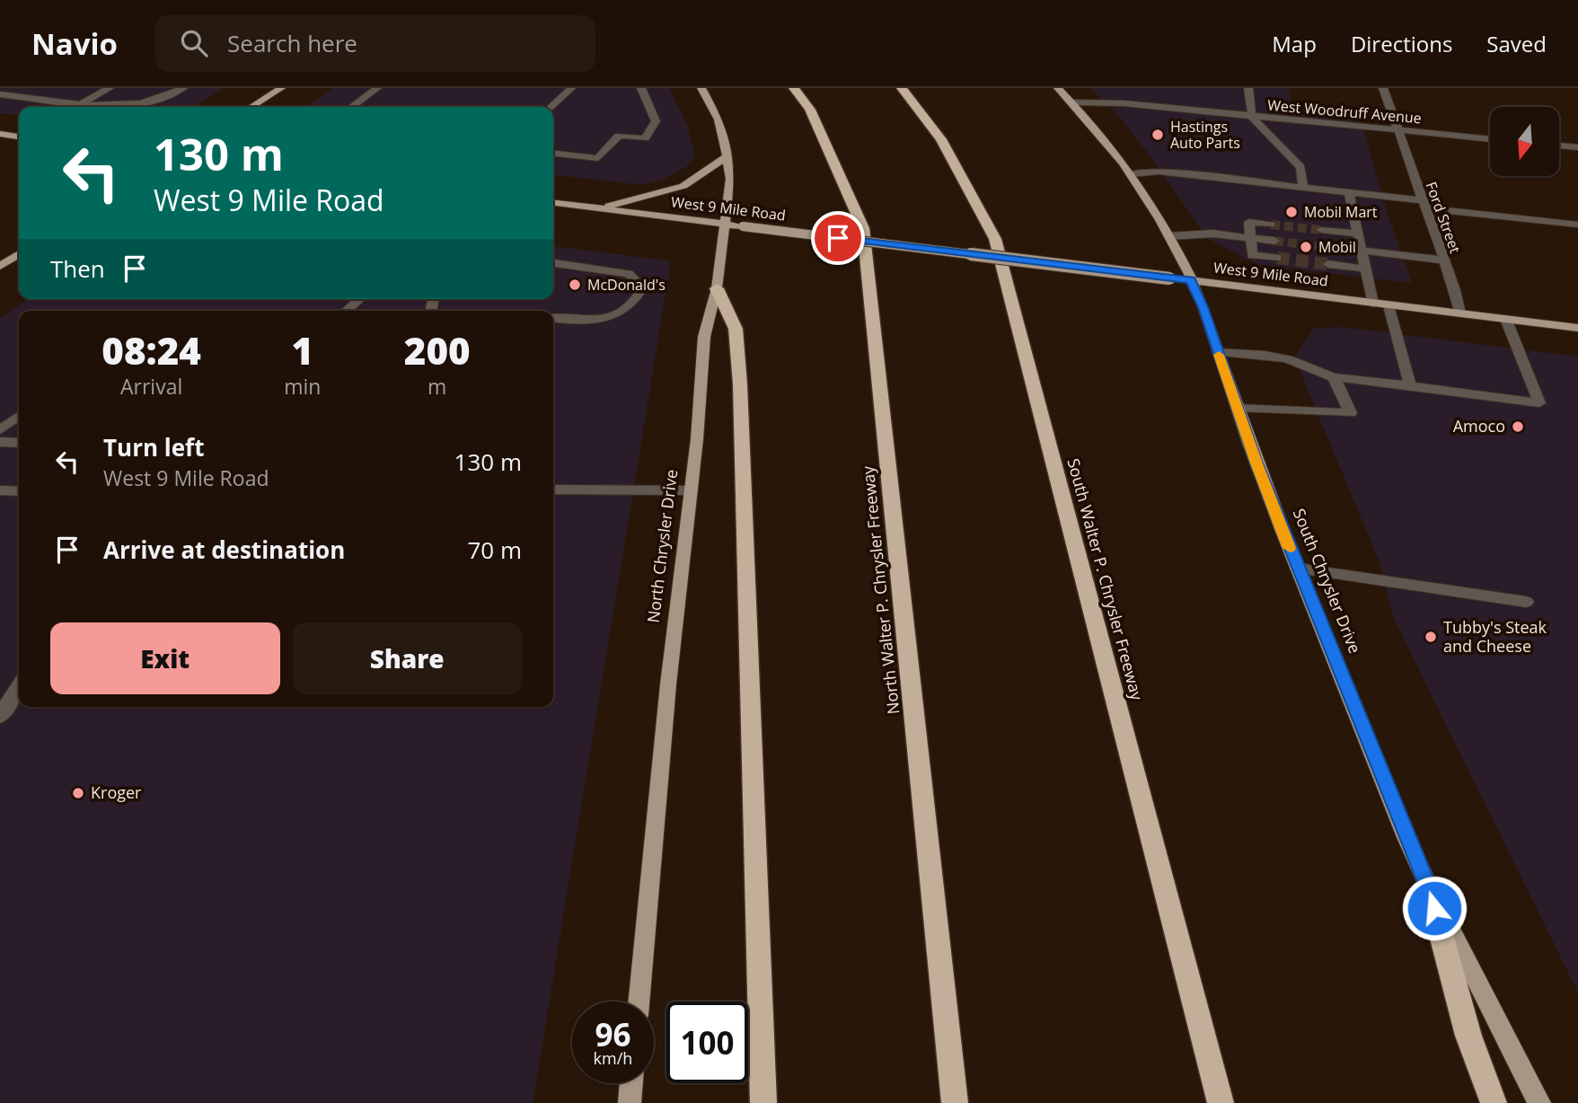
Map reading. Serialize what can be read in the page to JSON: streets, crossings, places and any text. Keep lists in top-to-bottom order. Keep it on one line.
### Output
{"streets":{"highway":["South Walter P. Chrysler Freeway","North Walter P. Chrysler Freeway"],"main road":["West 9 Mile Road","North Chrysler Drive","South Chrysler Drive"],"street":["West Woodruff Avenue","Ford Street"]},"crossings":[["West Woodruff Avenue","Ford Street"],["West Woodruff Avenue","South Chrysler Drive"],["West 9 Mile Road","Ford Street"],["West 9 Mile Road","North Chrysler Drive"],["West 9 Mile Road","South Chrysler Drive"]],"places":["Hastings Auto Parts","Mobil Mart","Mobil","McDonald's","Amoco","Tubby's Steak and Cheese","Kroger"],"north":"bottom","page":{"header":"Navio","search":"Search here","nav":["Map","Directions","Saved"],"turn":["130 m","West 9 Mile Road"],"then":"Then","eta":["08:24","Arrival","1","min","200","m"],"list":[{"name":"Turn left","note":"West 9 Mile Road","value":"130 m"},{"name":"Arrive at destination","value":"70 m"}],"buttons":["Exit","Share"],"speed":"96 km/h","limit":"100"}}
